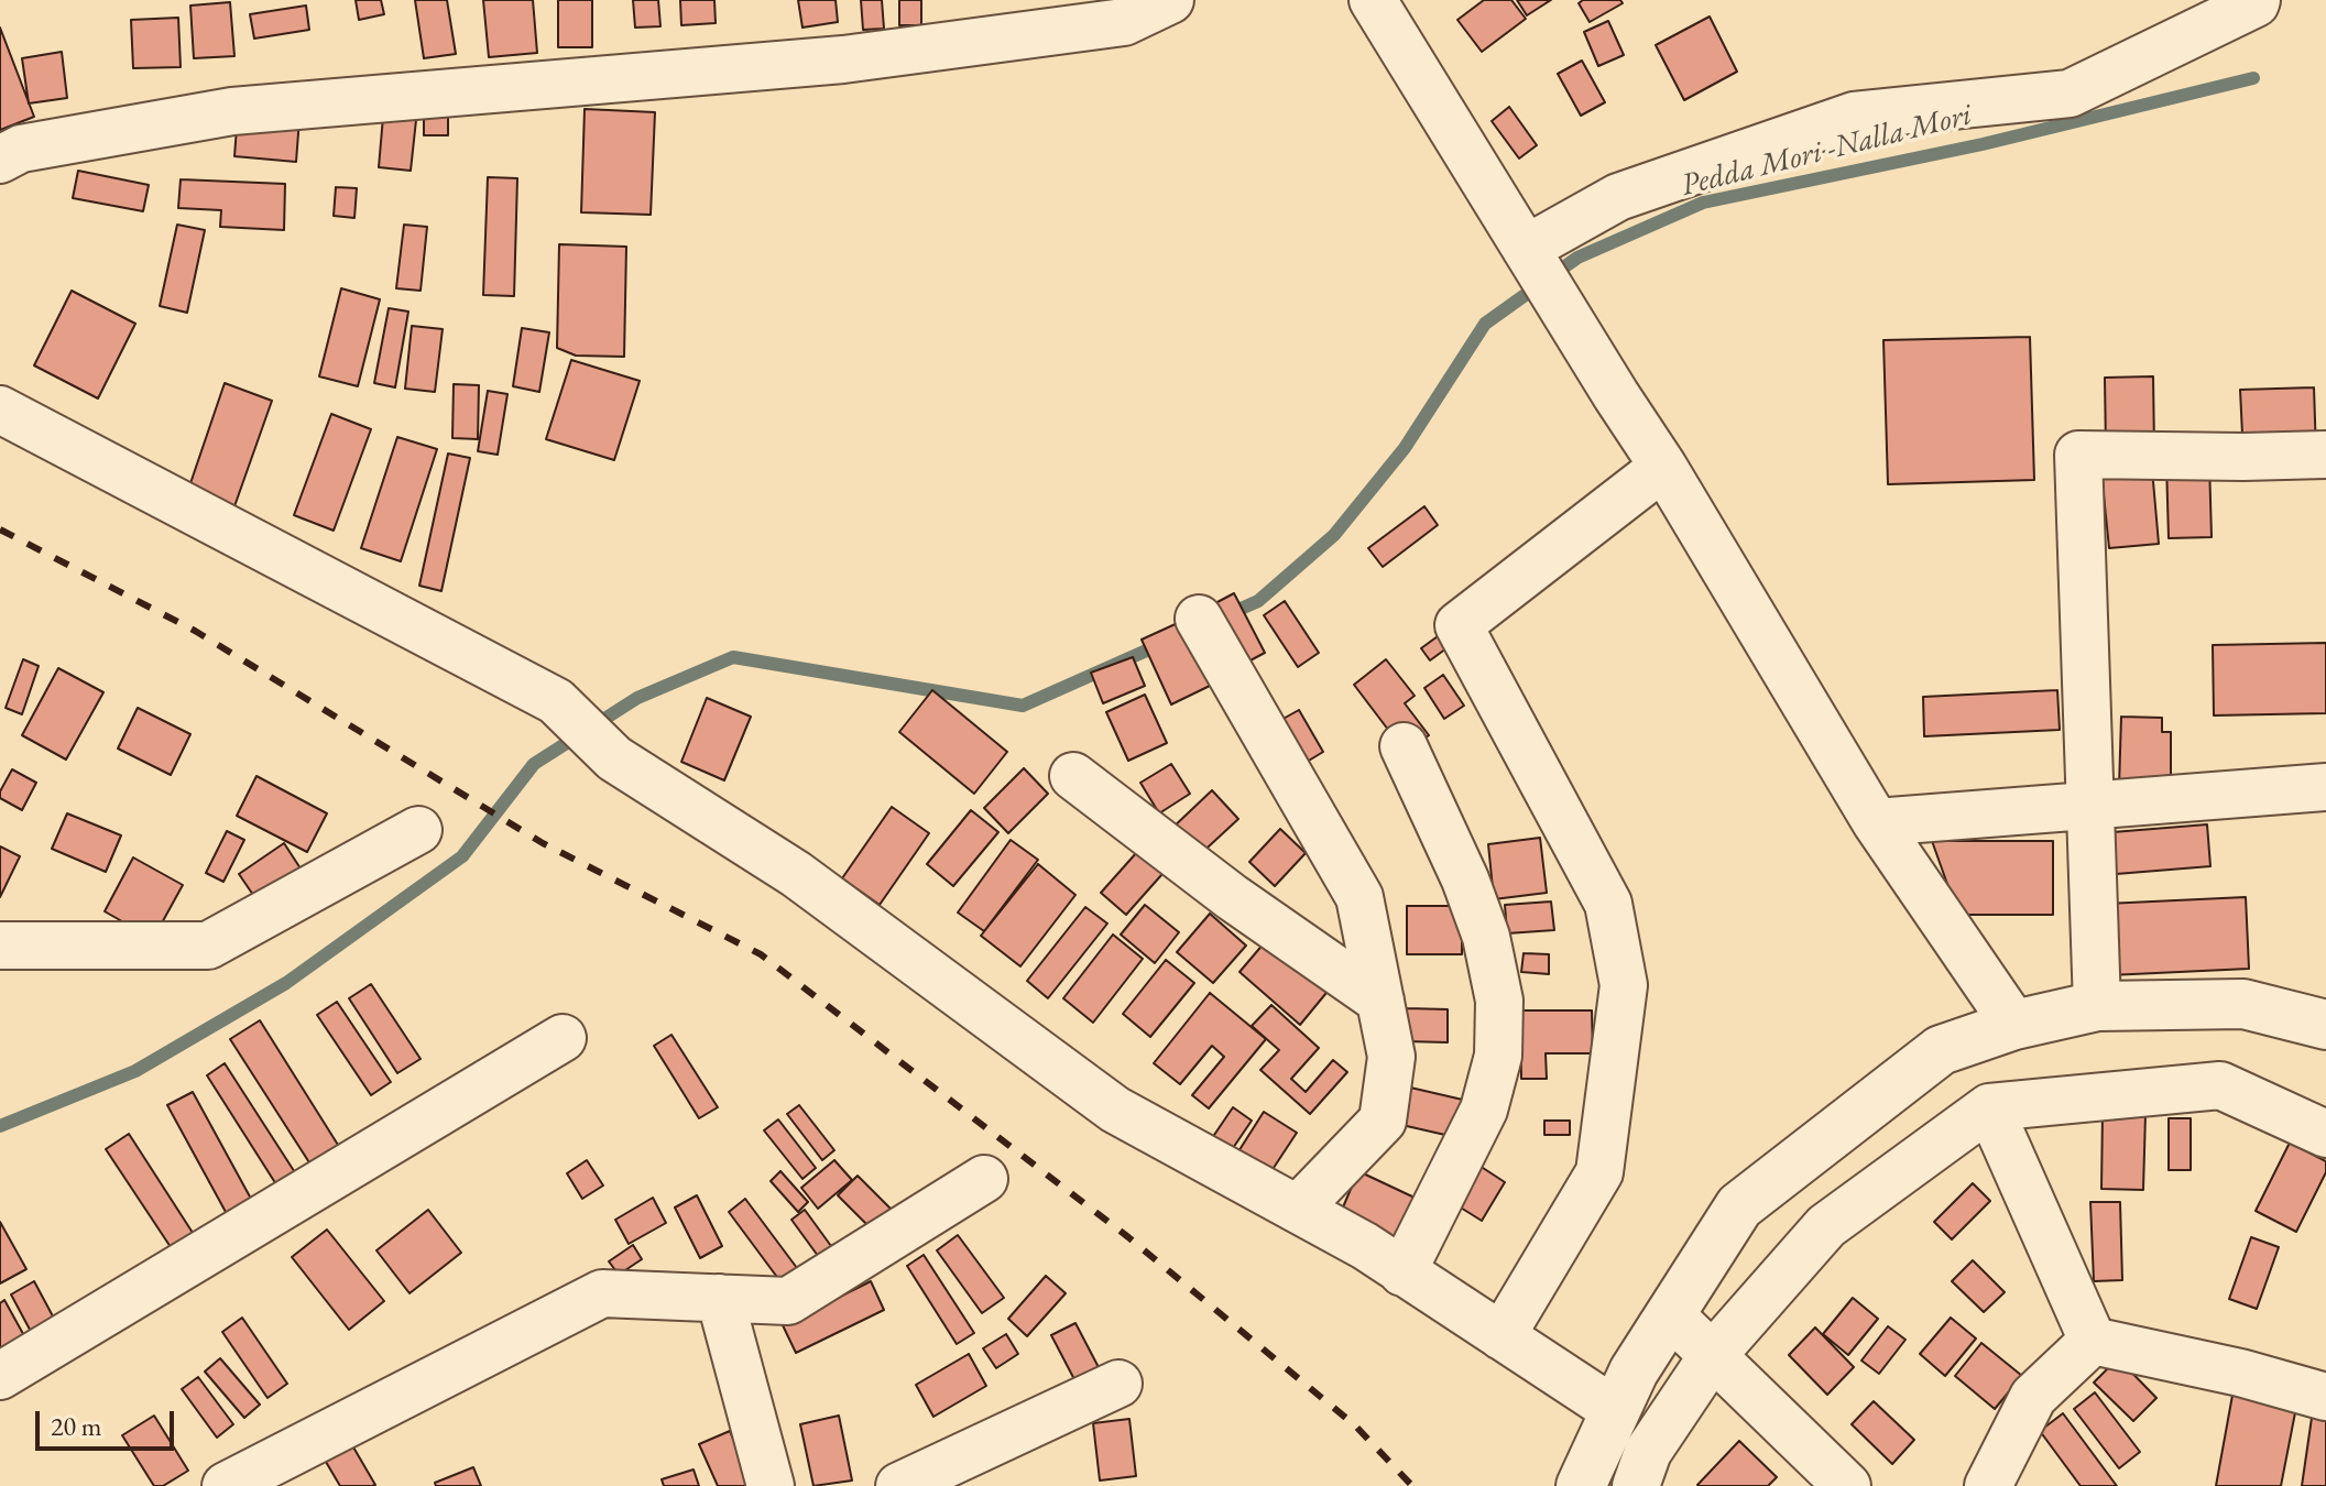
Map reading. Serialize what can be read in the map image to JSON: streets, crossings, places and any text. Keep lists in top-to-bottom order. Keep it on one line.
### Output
{"water":["Pedda Mori -Nalla Mori"],"scale_bar":"20 m"}
